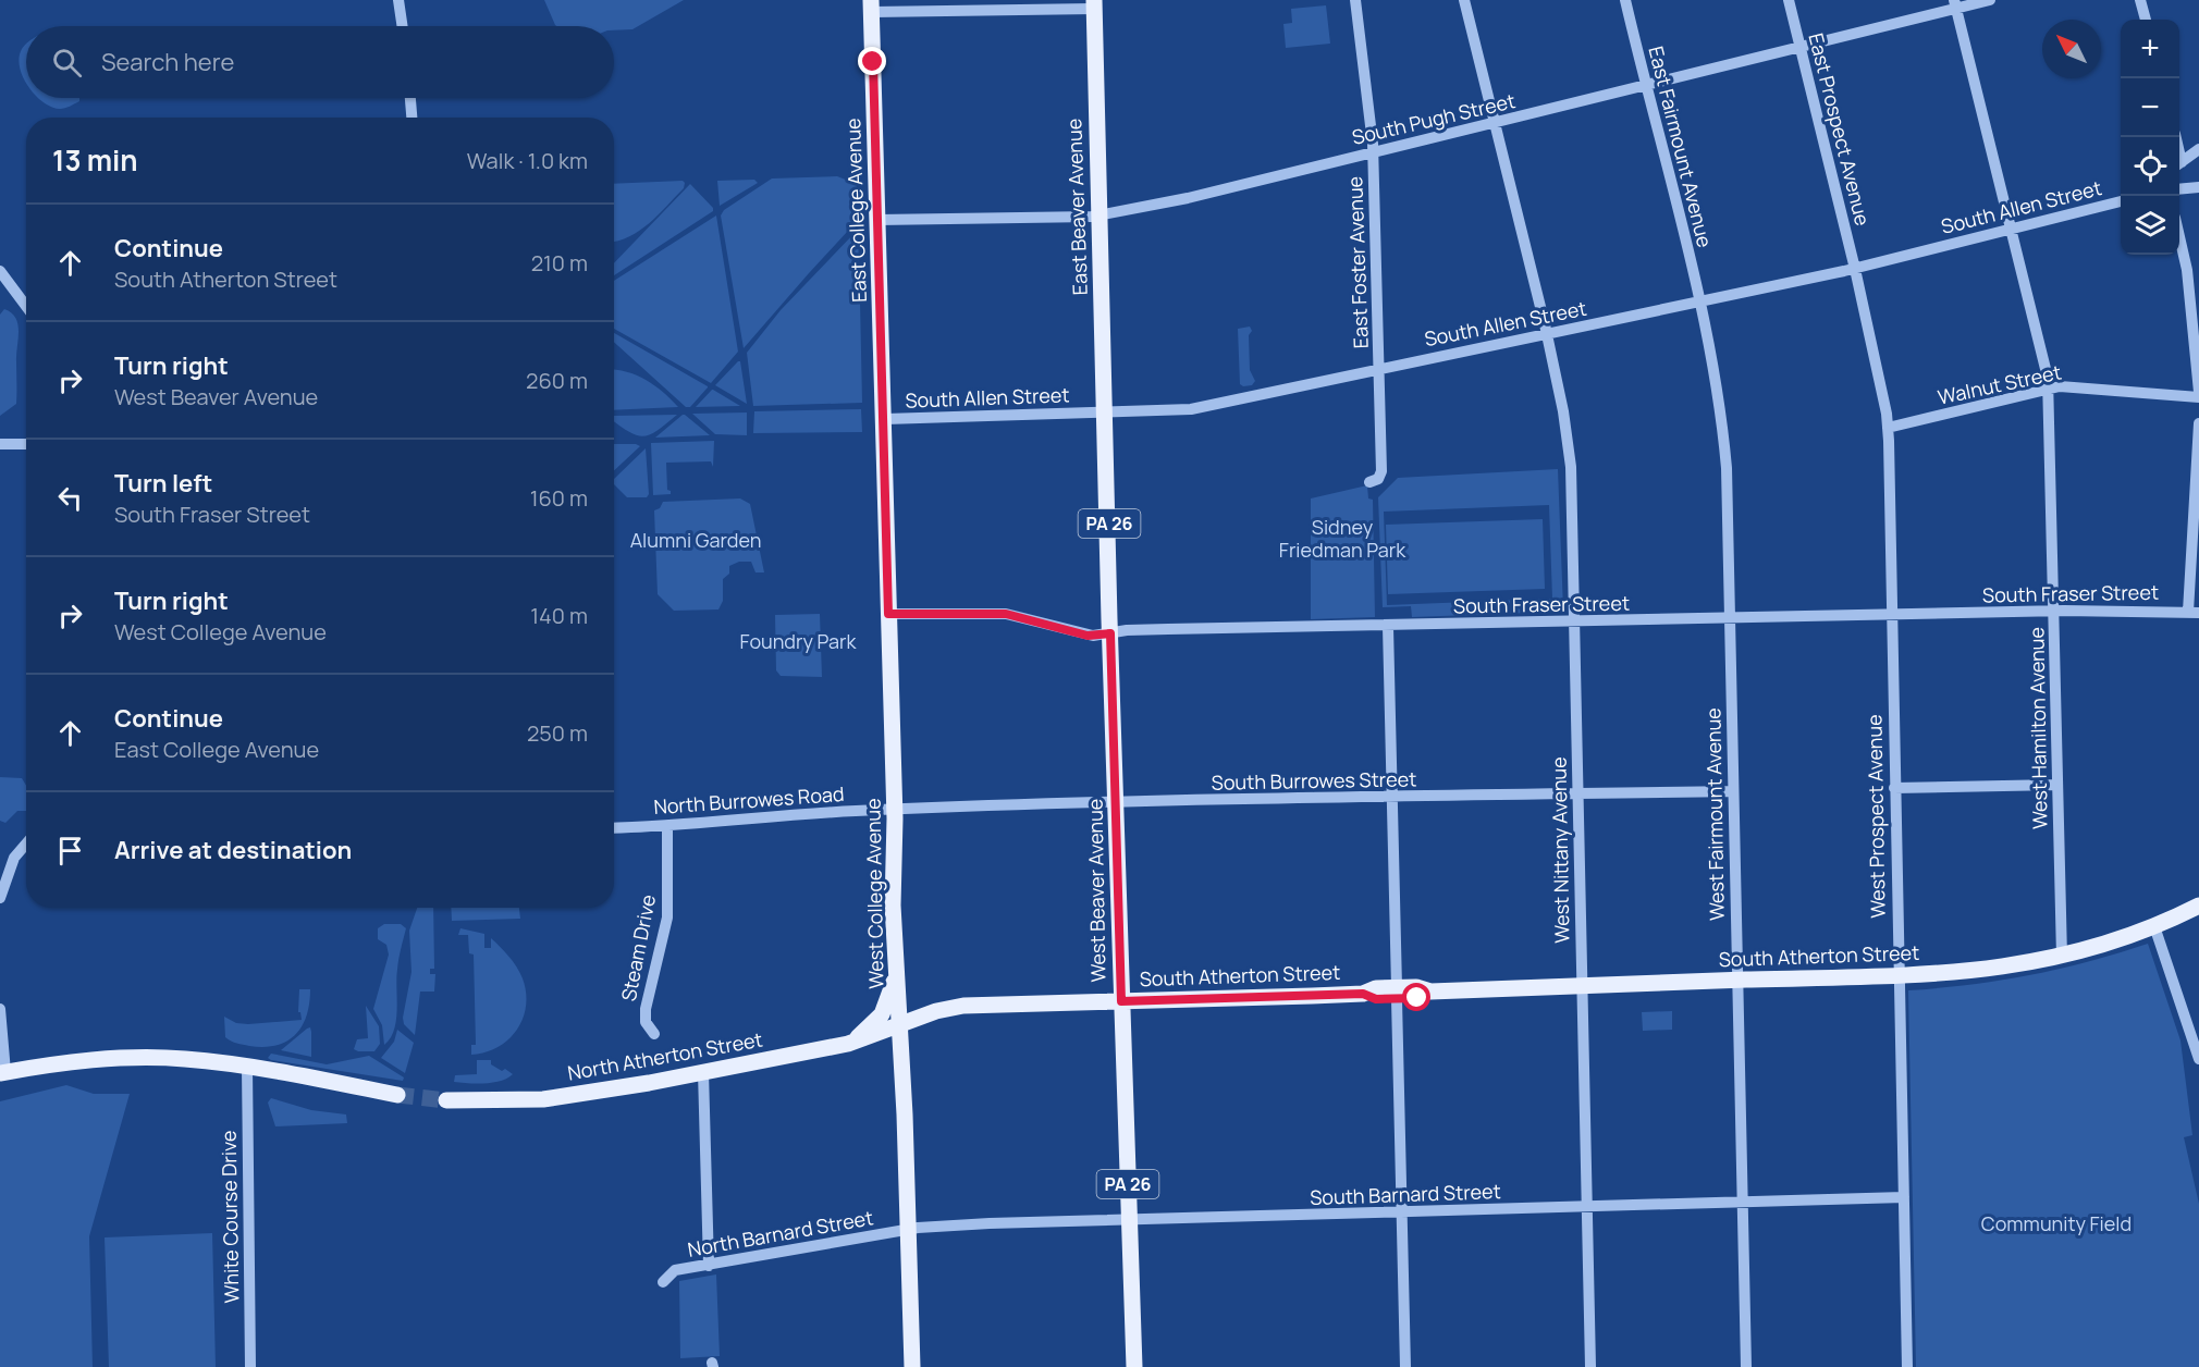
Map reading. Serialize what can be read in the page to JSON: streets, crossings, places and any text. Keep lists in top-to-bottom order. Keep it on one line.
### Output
{"streets":{"main road":["East Beaver Avenue","East College Avenue","PA 26","West Beaver Avenue","West College Avenue","South Atherton Street","North Atherton Street"],"street":["South Pugh Street","East Prospect Avenue","East Fairmount Avenue","South Allen Street","East Foster Avenue","Walnut Street","South Fraser Street","West Hamilton Avenue","South Burrowes Street","North Burrowes Road","West Fairmount Avenue","West Prospect Avenue","West Nittany Avenue","Steam Drive","South Barnard Street","White Course Drive","North Barnard Street"]},"crossings":[["South Pugh Street","East Prospect Avenue"],["South Pugh Street","East Fairmount Avenue"],["South Pugh Street","East Beaver Avenue"],["South Pugh Street","East College Avenue"],["South Pugh Street","East Foster Avenue"],["South Pugh Street","West Hamilton Avenue"],["South Pugh Street","West Nittany Avenue"],["East Prospect Avenue","South Allen Street"],["East Prospect Avenue","West Prospect Avenue"],["East Fairmount Avenue","South Allen Street"],["East Fairmount Avenue","West Fairmount Avenue"],["East Beaver Avenue","South Allen Street"],["East Beaver Avenue","West Beaver Avenue"],["South Allen Street","East College Avenue"],["South Allen Street","East Foster Avenue"],["South Allen Street","West Hamilton Avenue"],["South Allen Street","West Fairmount Avenue"],["South Allen Street","West Prospect Avenue"],["South Allen Street","West Nittany Avenue"],["South Allen Street","West Beaver Avenue"],["South Allen Street","West College Avenue"],["East College Avenue","West College Avenue"],["Walnut Street","West Hamilton Avenue"],["Walnut Street","West Prospect Avenue"],["South Fraser Street","West Hamilton Avenue"],["South Fraser Street","West Fairmount Avenue"],["South Fraser Street","West Prospect Avenue"],["South Fraser Street","West Nittany Avenue"],["South Fraser Street","West Beaver Avenue"],["South Fraser Street","West College Avenue"],["West Hamilton Avenue","South Atherton Street"],["South Burrowes Street","North Burrowes Road"],["South Burrowes Street","West Fairmount Avenue"],["South Burrowes Street","West Nittany Avenue"],["South Burrowes Street","West Beaver Avenue"],["South Burrowes Street","West College Avenue"],["North Burrowes Road","West College Avenue"],["North Burrowes Road","Steam Drive"],["West Fairmount Avenue","South Atherton Street"],["West Fairmount Avenue","South Barnard Street"],["West Prospect Avenue","South Atherton Street"],["West Prospect Avenue","South Barnard Street"],["West Nittany Avenue","South Atherton Street"],["West Nittany Avenue","South Barnard Street"],["West Beaver Avenue","South Atherton Street"],["West Beaver Avenue","South Barnard Street"],["West College Avenue","South Atherton Street"],["West College Avenue","North Atherton Street"],["West College Avenue","South Barnard Street"],["West College Avenue","North Barnard Street"],["South Atherton Street","North Atherton Street"],["South Barnard Street","North Barnard Street"]],"parks":["Sidney Friedman Park","Alumni Garden","Foundry Park","Community Field"],"north":"top left","page":{"map_buttons":["+","−"],"search":"Search here","heading":["13 min","Walk · 1.0 km"],"list":[["Continue","South Atherton Street","210 m"],["Turn right","West Beaver Avenue","260 m"],["Turn left","South Fraser Street","160 m"],["Turn right","West College Avenue","140 m"],["Continue","East College Avenue","250 m"],"Arrive at destination"]}}
